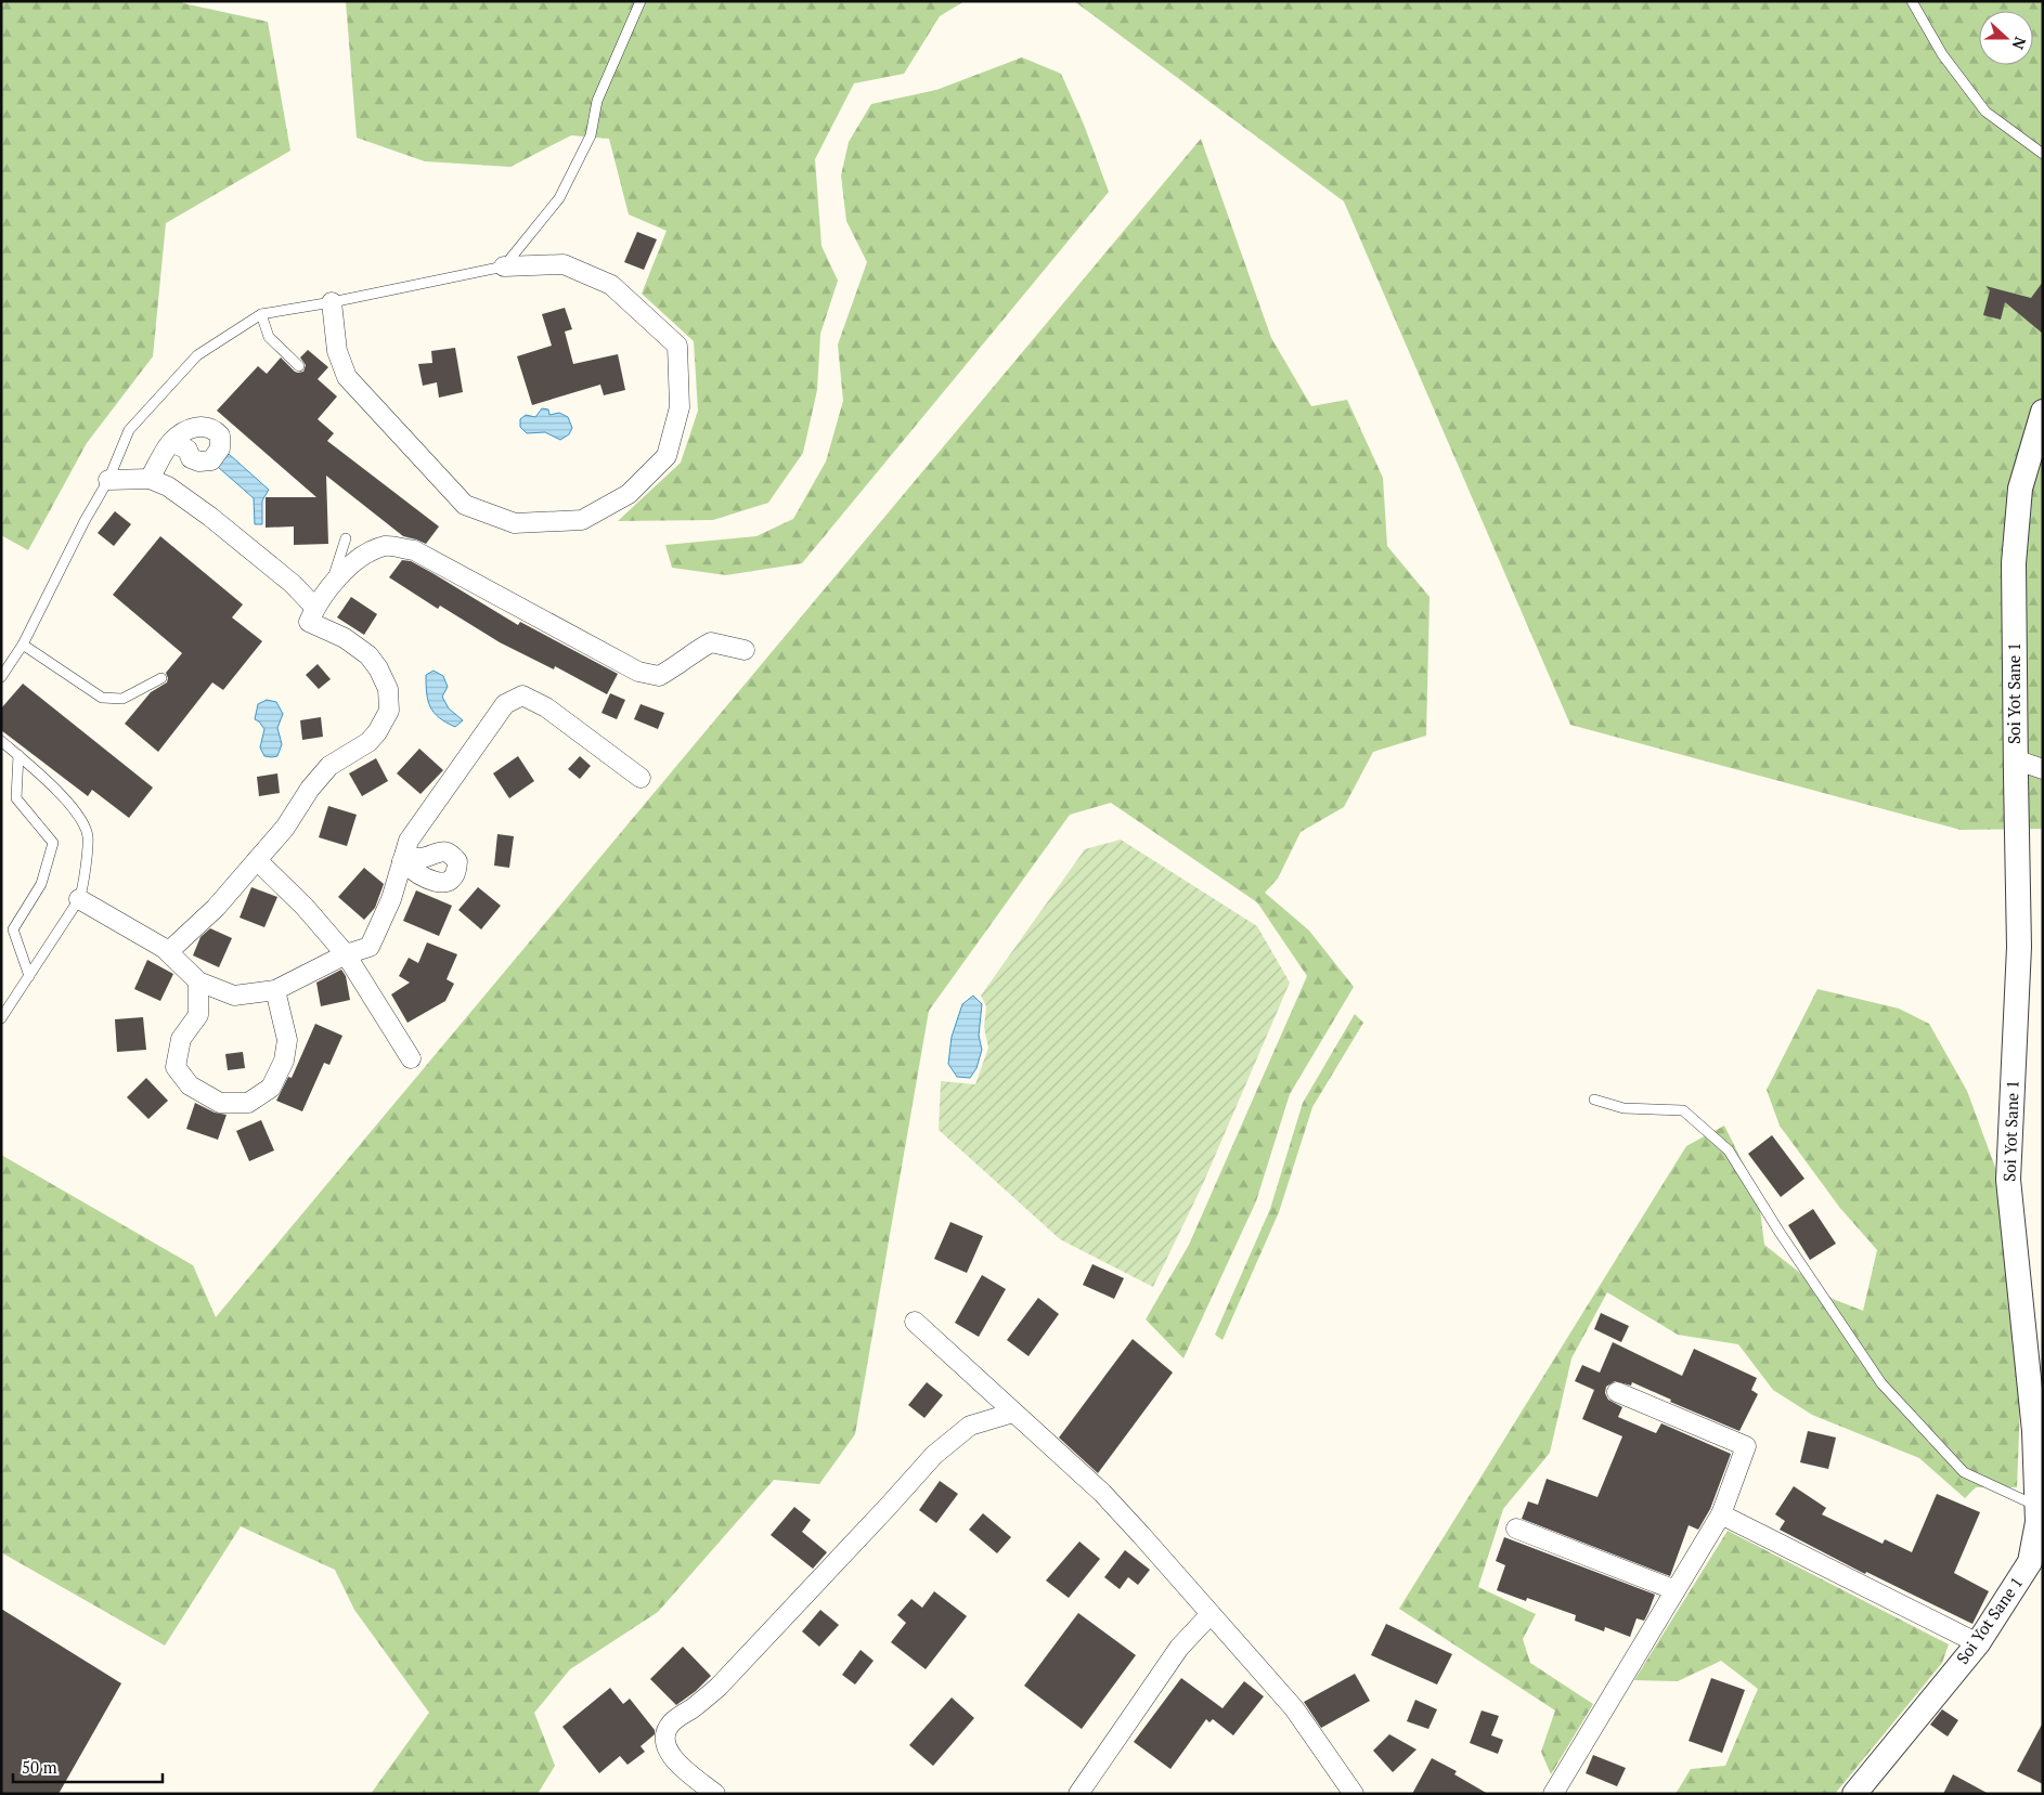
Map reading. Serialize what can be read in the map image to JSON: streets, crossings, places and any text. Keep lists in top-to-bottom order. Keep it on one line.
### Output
{"streets":{"street":["Soi Yot Sane 1"]},"scale_bar":"50 m","north":"right"}
